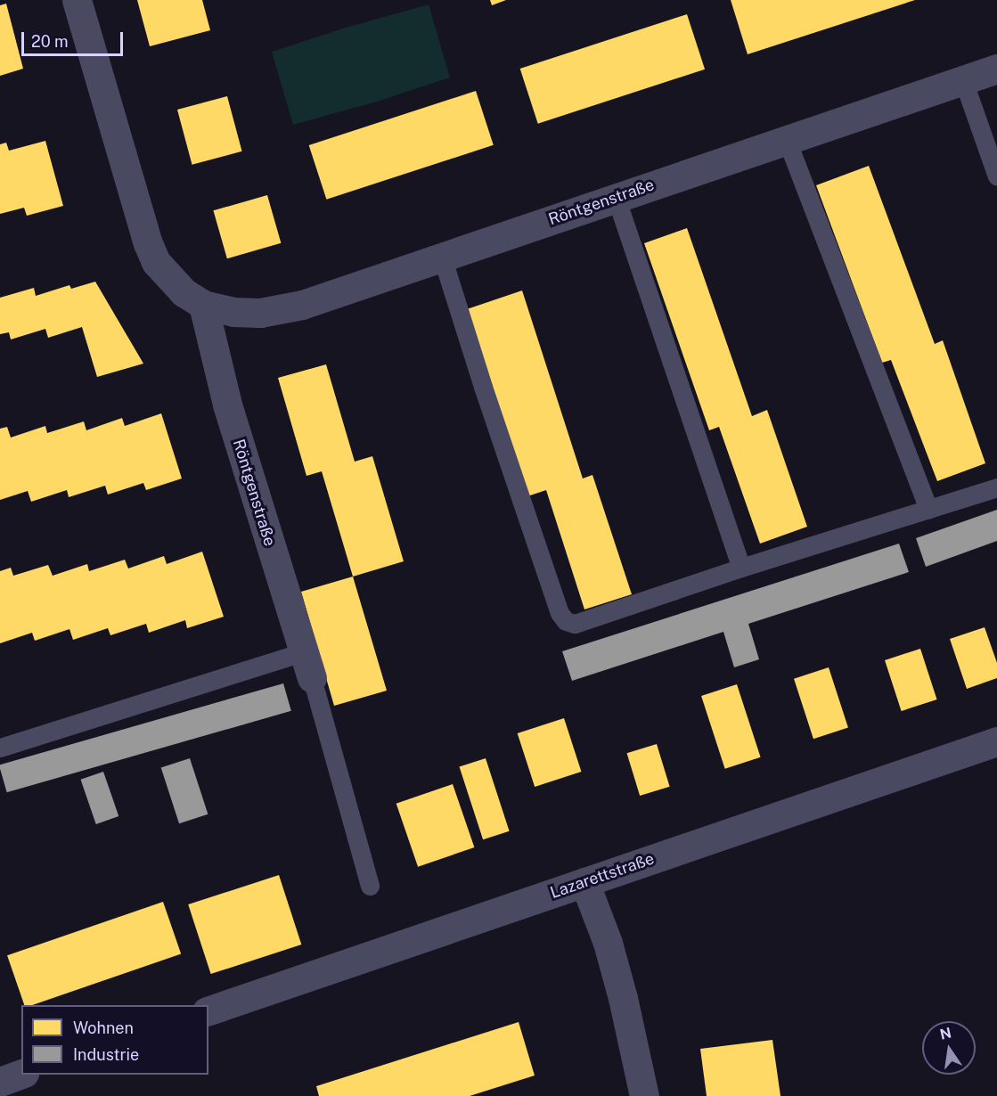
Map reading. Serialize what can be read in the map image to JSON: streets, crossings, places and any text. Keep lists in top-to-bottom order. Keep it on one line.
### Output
{"streets":{"street":["Röntgenstraße","Lazarettstraße"]},"legend":["Wohnen","Industrie"],"scale_bar":"20 m","north":"top"}
